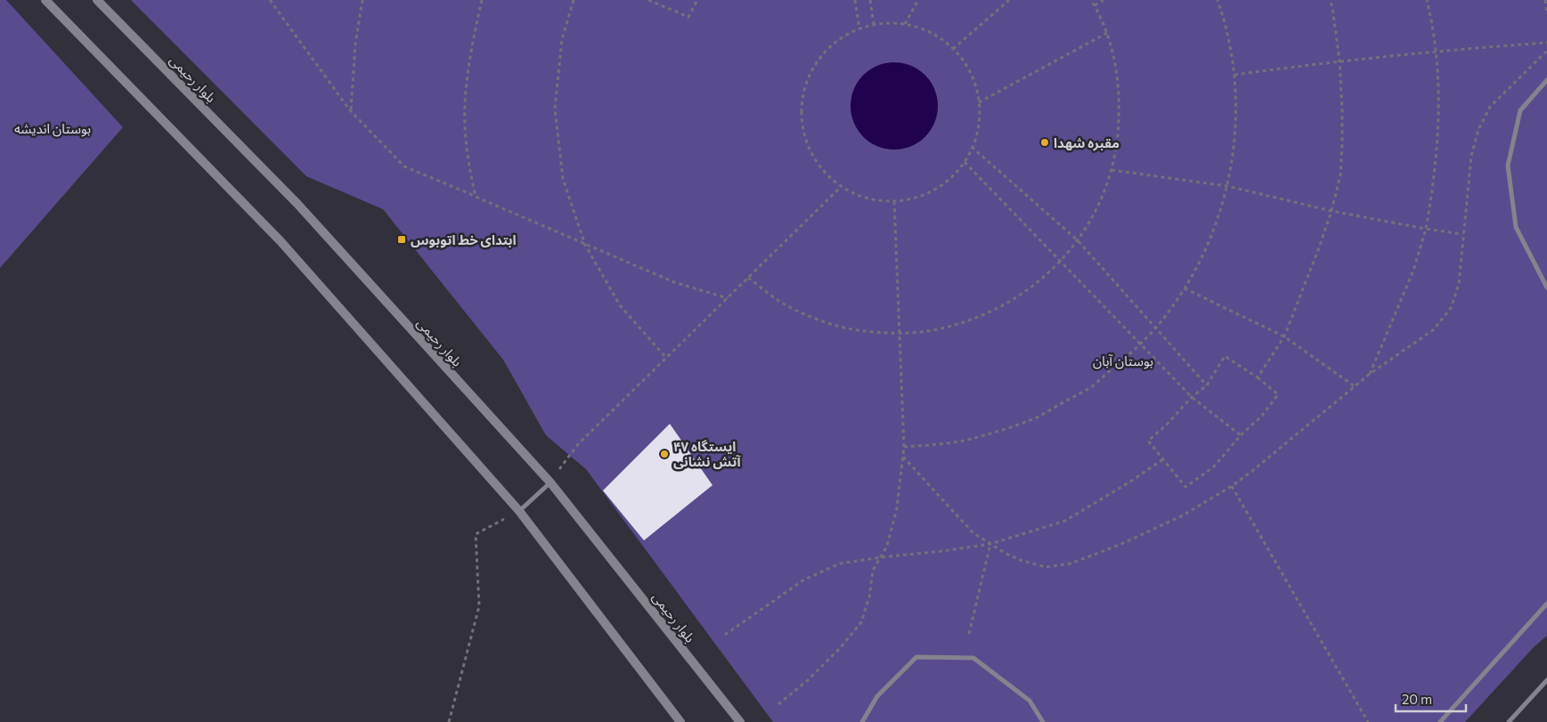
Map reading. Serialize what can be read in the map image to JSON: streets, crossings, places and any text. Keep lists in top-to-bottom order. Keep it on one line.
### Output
{"streets":{"main road":["بلوار رحیمی"]},"parks":["بوستان اندیشه","بوستان آبان"],"places":{"other":["مقبره شهدا","ایستگاه ۴۷ آتش نشانی"],"transit":["ابتدای خط اتوبوس"]},"scale_bar":"20 m"}
